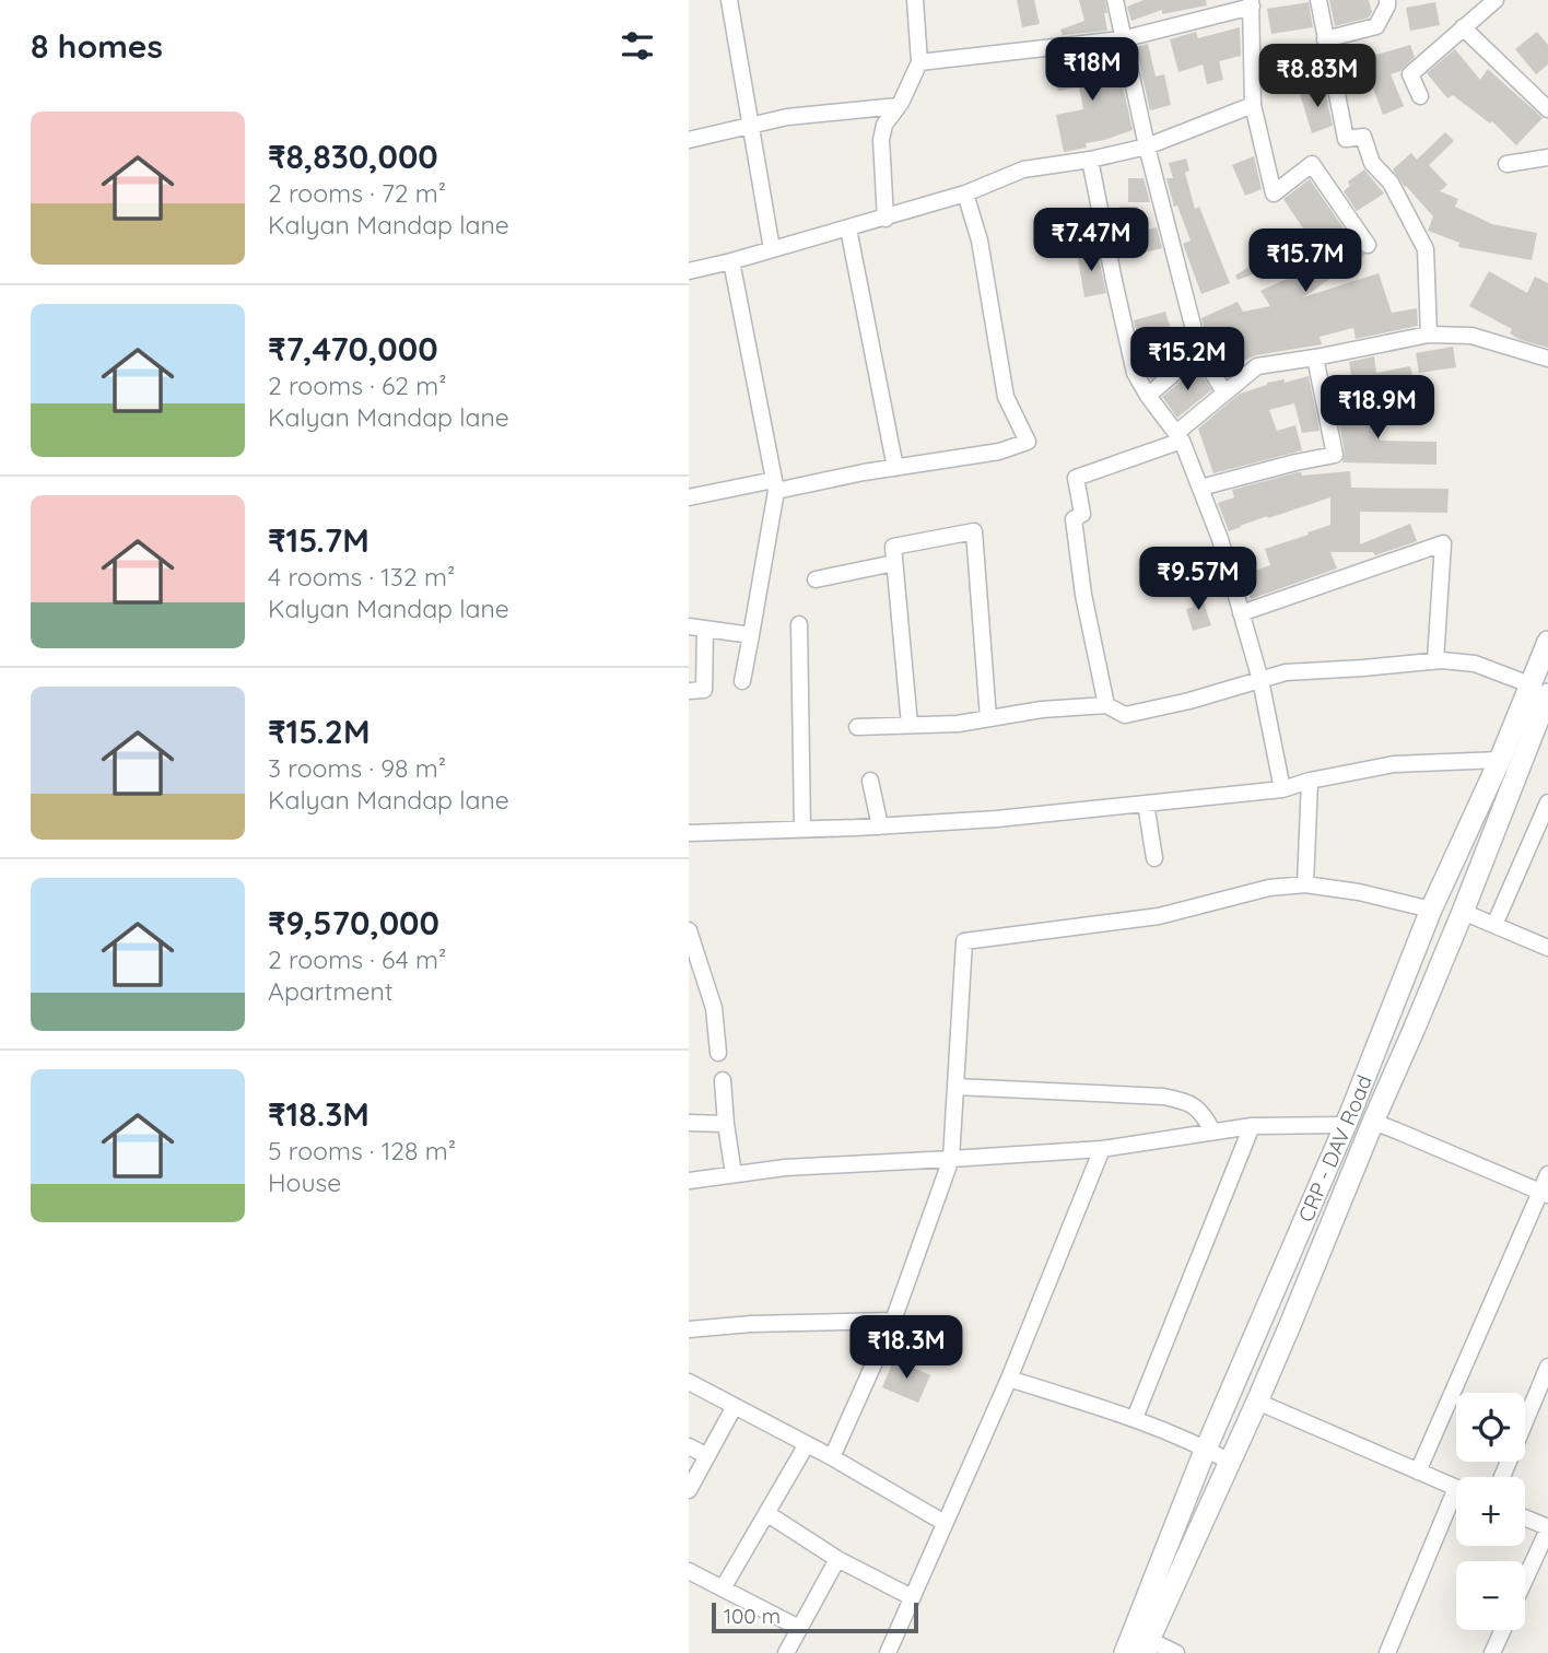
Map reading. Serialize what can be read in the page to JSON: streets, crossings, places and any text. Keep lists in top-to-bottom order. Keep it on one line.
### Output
{"streets":{"street":["CRP - DAV Road"]},"scale_bar":"100 m","page":{"heading":"8 homes","price":["₹18M","₹8.83M","₹7.47M","₹15.7M","₹15.2M","₹18.9M","₹9.57M","₹18.3M"],"list":[{"name":"₹8,830,000","note":"2 rooms · 72 m² · Kalyan Mandap lane"},{"name":"₹7,470,000","note":"2 rooms · 62 m² · Kalyan Mandap lane"},{"name":"₹15.7M","note":"4 rooms · 132 m² · Kalyan Mandap lane"},{"name":"₹15.2M","note":"3 rooms · 98 m² · Kalyan Mandap lane"},{"name":"₹9,570,000","note":"2 rooms · 64 m² · Apartment"},{"name":"₹18.3M","note":"5 rooms · 128 m² · House"}],"map_buttons":["+","−"],"scale":"100 m"}}
